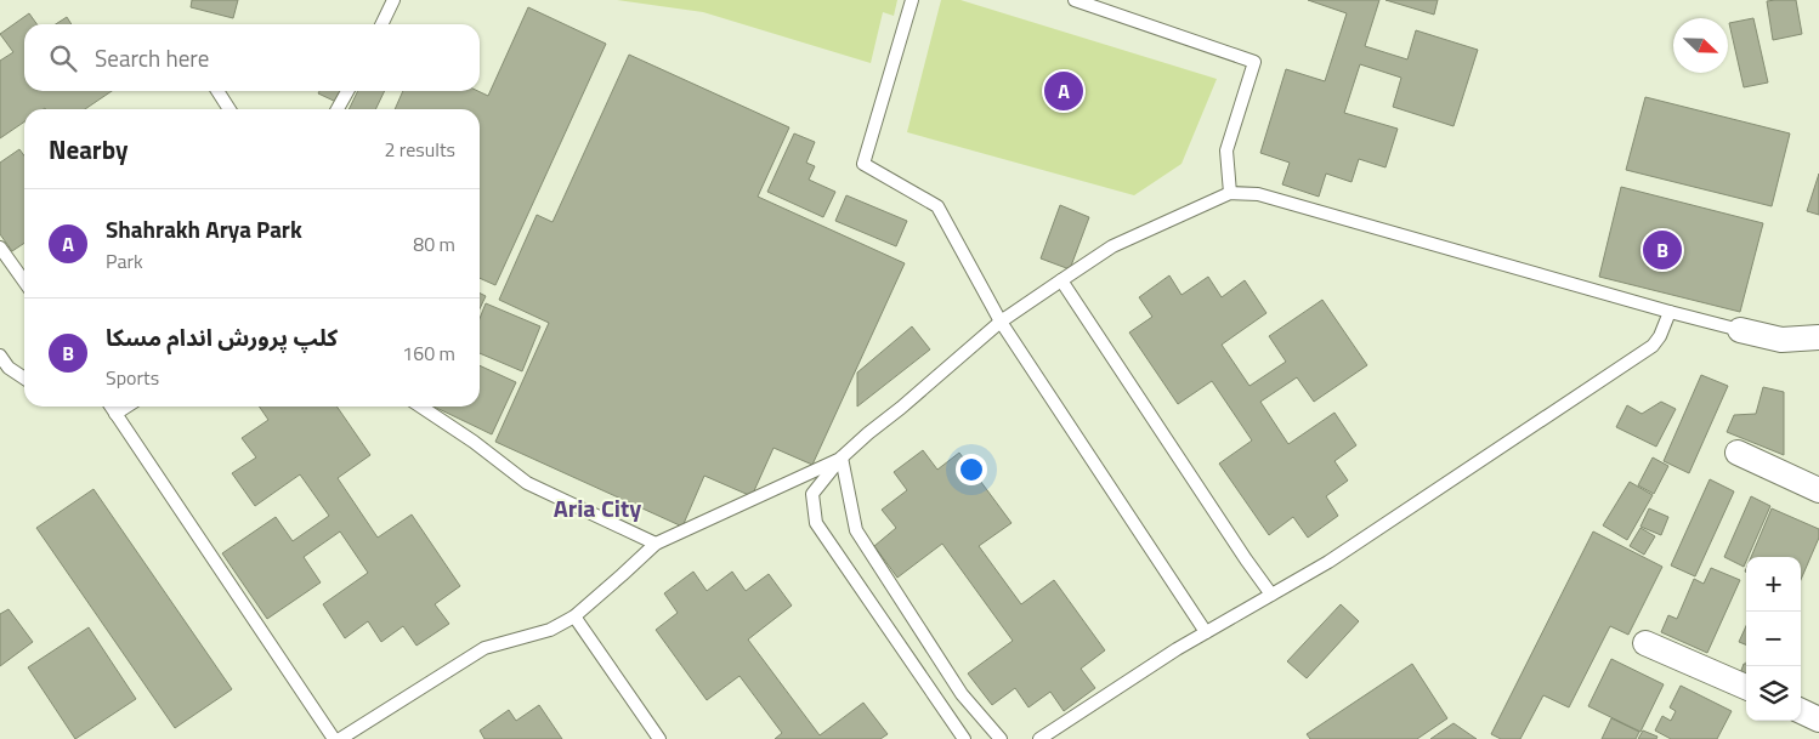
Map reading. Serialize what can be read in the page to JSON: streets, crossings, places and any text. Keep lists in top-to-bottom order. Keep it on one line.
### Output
{"districts":["Aria City"],"north":"bottom right","page":{"search":"Search here","pins":["A","B"],"heading":["Nearby","2 results"],"list":[{"mark":"A","name":"Shahrakh Arya Park","note":"Park","value":"80 m"},{"mark":"B","name":"کلپ پرورش اندام مسکا","note":"Sports","value":"160 m"}],"map_buttons":["+","−"]}}
